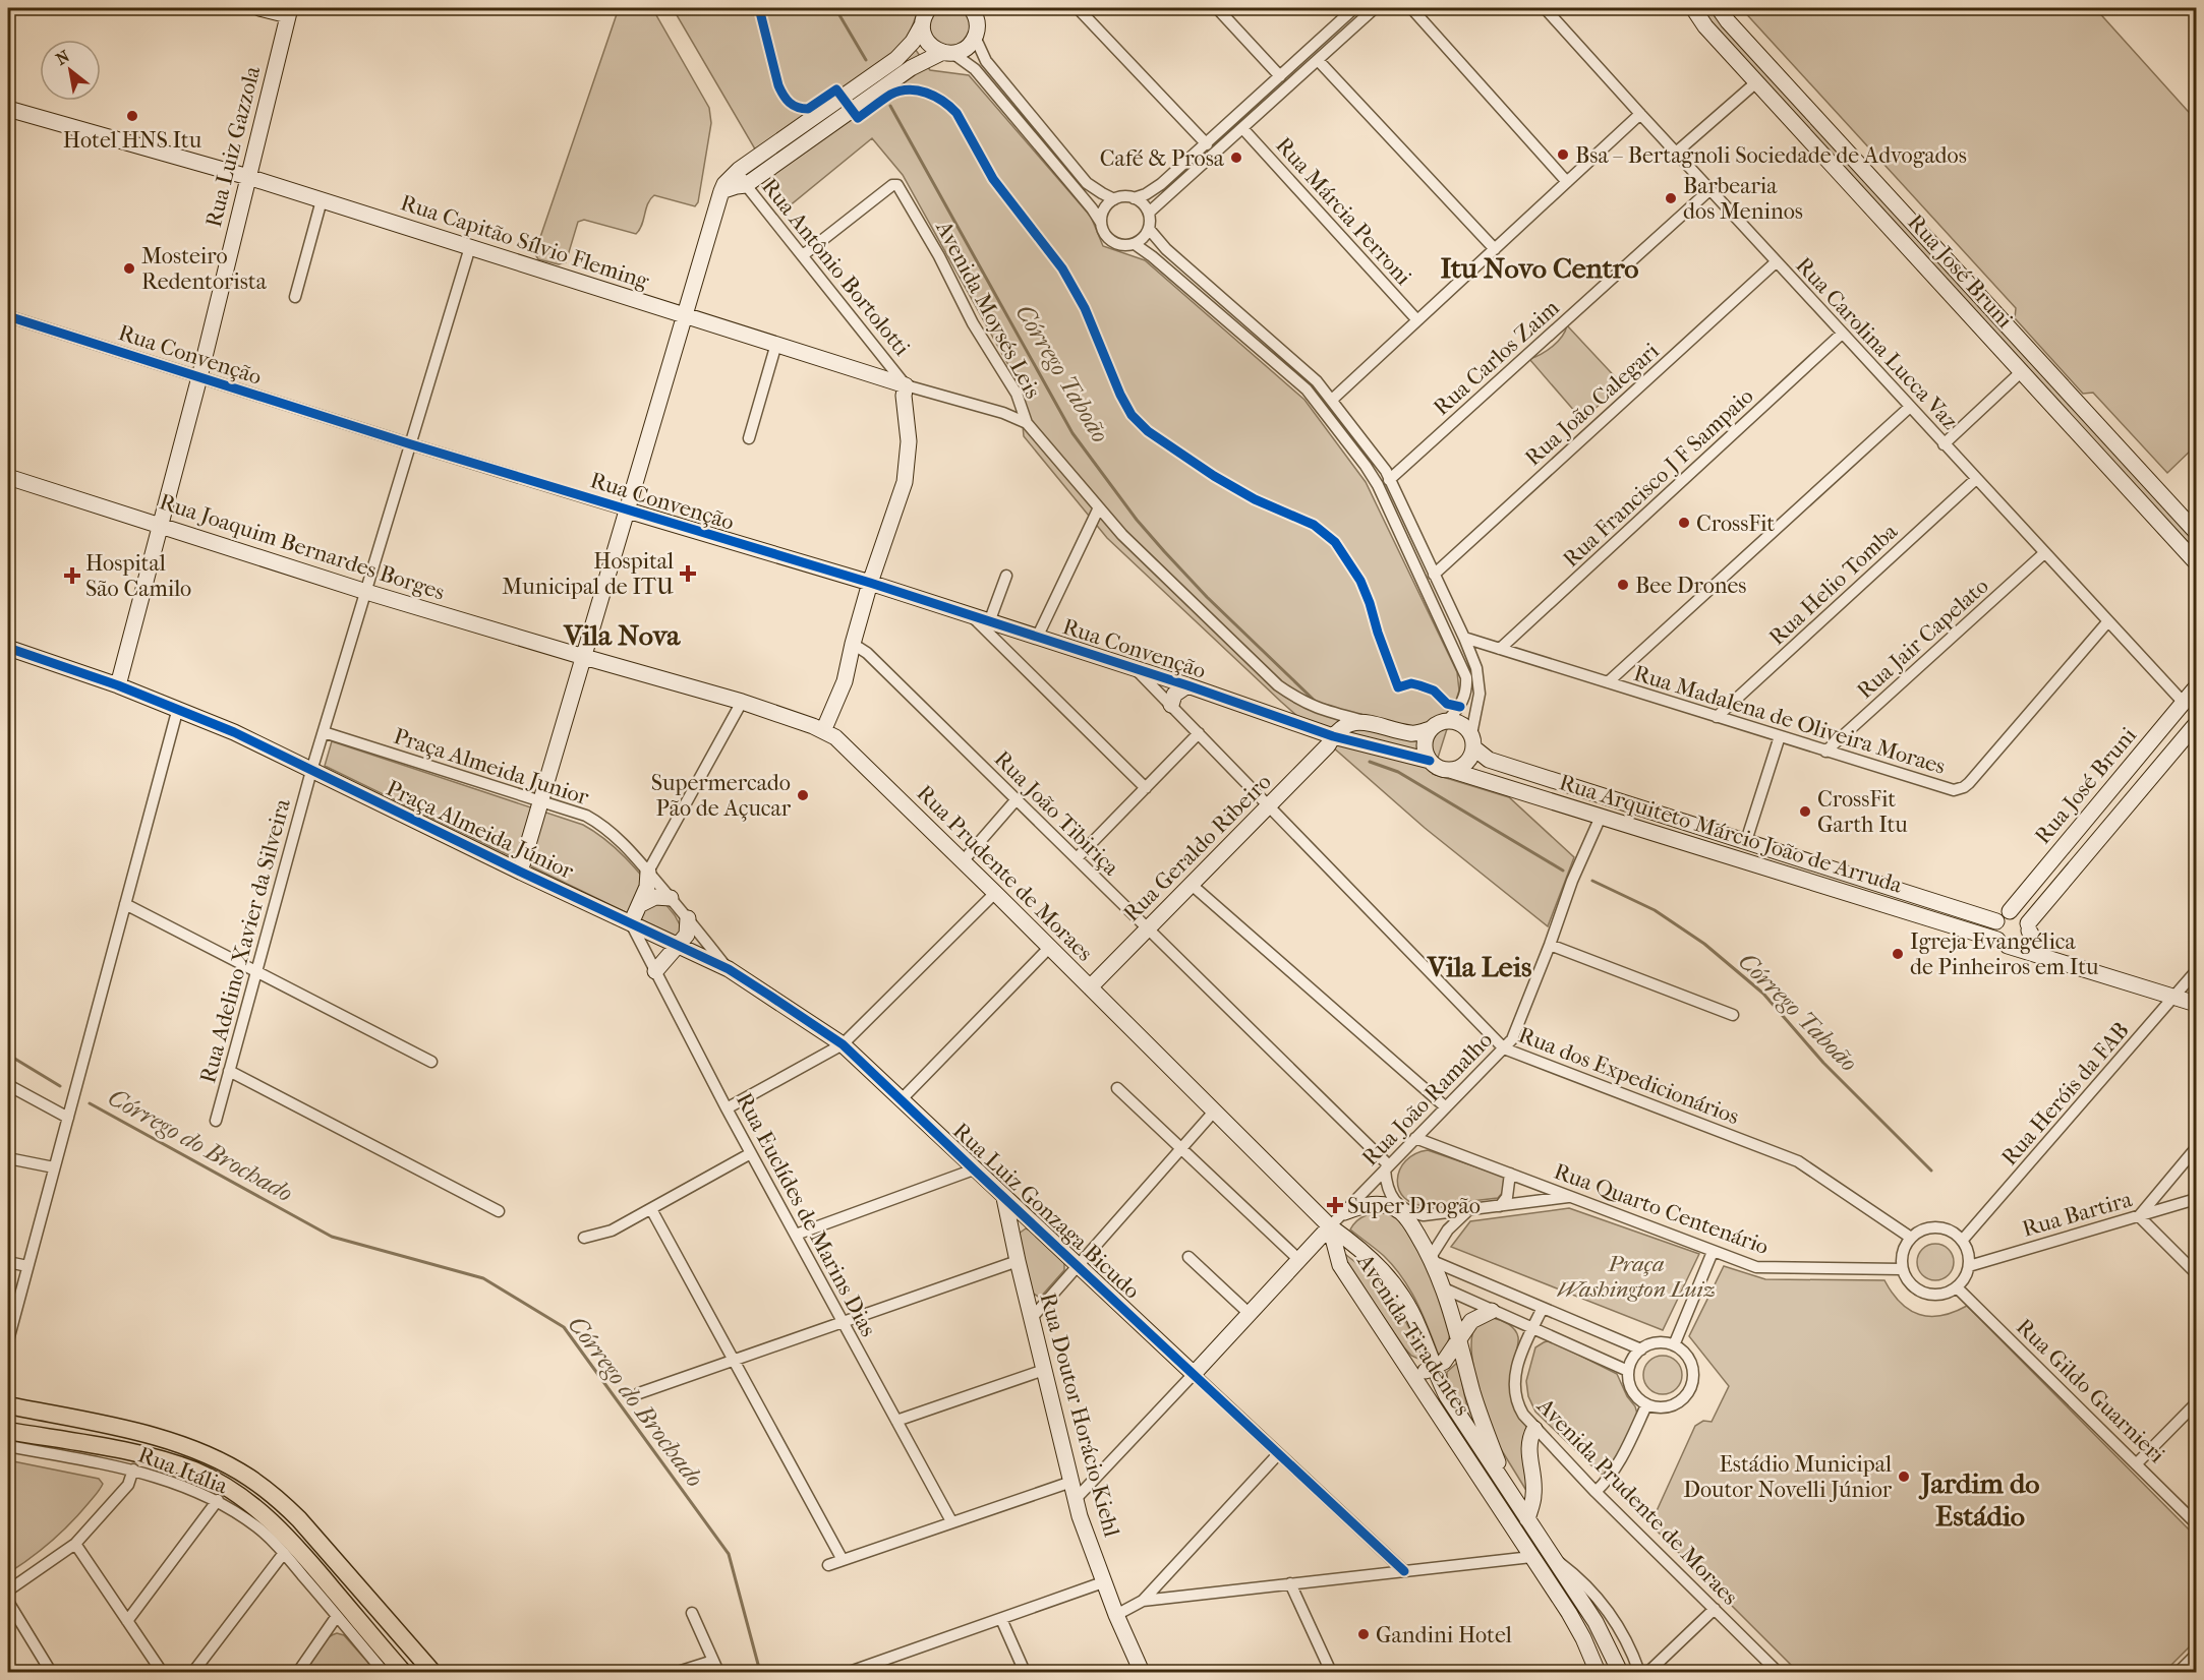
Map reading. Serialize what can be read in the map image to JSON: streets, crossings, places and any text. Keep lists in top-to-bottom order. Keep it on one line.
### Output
{"streets":{"street":["Rua Luiz Gazzola","Rua Márcia Perroni","Rua Capitão Sílvio Fleming","Rua Antônio Bortolotti","Rua José Bruni","Avenida Moysés Leis","Rua Carolina Lucca Vaz","Rua Convenção","Rua Carlos Zaim","Rua João Calegari","Rua Francisco J F Sampaio","Rua Joaquim Bernardes Borges","Rua Helio Tomba","Rua Jair Capelato","Rua Madalena de Oliveira Moraes","Praça Almeida Junior","Rua João Tibiriça","Praça Almeida Júnior","Rua Arquiteto Márcio João de Arruda","Rua Geraldo Ribeiro","Rua Prudente de Moraes","Rua Adelino Xavier da Silveira","Rua dos Expedicionários","Rua Heróis da FAB","Rua João Ramalho","Rua Quarto Centenário","Rua Luiz Gonzaga Bicudo","Rua Bartira","Rua Euclídes de Marins Dias","Avenida Tiradentes","Rua Gildo Guarnieri","Rua Doutor Horácio Kiehl","Rua Itália","Avenida Prudente de Moraes"]},"crossings":[["Rua Luiz Gazzola","Rua Capitão Sílvio Fleming"],["Rua Luiz Gazzola","Rua Convenção"],["Rua Luiz Gazzola","Rua Joaquim Bernardes Borges"],["Rua Luiz Gazzola","Praça Almeida Júnior"],["Rua Capitão Sílvio Fleming","Rua Antônio Bortolotti"],["Rua Capitão Sílvio Fleming","Avenida Moysés Leis"],["Rua Capitão Sílvio Fleming","Rua Adelino Xavier da Silveira"],["Rua Antônio Bortolotti","Avenida Moysés Leis"],["Rua José Bruni","Rua Carolina Lucca Vaz"],["Rua José Bruni","Rua Arquiteto Márcio João de Arruda"],["Rua Carolina Lucca Vaz","Rua Carlos Zaim"],["Rua Carolina Lucca Vaz","Rua João Calegari"],["Rua Carolina Lucca Vaz","Rua Francisco J F Sampaio"],["Rua Carolina Lucca Vaz","Rua Helio Tomba"],["Rua Carolina Lucca Vaz","Rua Jair Capelato"],["Rua Carolina Lucca Vaz","Rua Madalena de Oliveira Moraes"],["Rua Convenção","Rua Geraldo Ribeiro"],["Rua Convenção","Rua Adelino Xavier da Silveira"],["Rua Convenção","Rua dos Expedicionários"],["Rua Francisco J F Sampaio","Rua Madalena de Oliveira Moraes"],["Rua Joaquim Bernardes Borges","Rua Prudente de Moraes"],["Rua Joaquim Bernardes Borges","Rua Adelino Xavier da Silveira"],["Rua Helio Tomba","Rua Madalena de Oliveira Moraes"],["Rua Jair Capelato","Rua Madalena de Oliveira Moraes"],["Praça Almeida Junior","Rua Adelino Xavier da Silveira"],["Praça Almeida Junior","Rua Luiz Gonzaga Bicudo"],["Rua João Tibiriça","Rua Geraldo Ribeiro"],["Rua João Tibiriça","Rua João Ramalho"],["Praça Almeida Júnior","Rua Adelino Xavier da Silveira"],["Praça Almeida Júnior","Rua Luiz Gonzaga Bicudo"],["Praça Almeida Júnior","Rua Euclídes de Marins Dias"],["Rua Arquiteto Márcio João de Arruda","Rua Heróis da FAB"],["Rua Arquiteto Márcio João de Arruda","Rua João Ramalho"],["Rua Geraldo Ribeiro","Rua Prudente de Moraes"],["Rua Geraldo Ribeiro","Rua dos Expedicionários"],["Rua Prudente de Moraes","Rua João Ramalho"],["Rua Prudente de Moraes","Avenida Tiradentes"],["Rua dos Expedicionários","Rua Heróis da FAB"],["Rua dos Expedicionários","Rua João Ramalho"],["Rua dos Expedicionários","Rua Quarto Centenário"],["Rua dos Expedicionários","Rua Bartira"],["Rua dos Expedicionários","Rua Gildo Guarnieri"],["Rua Heróis da FAB","Rua Quarto Centenário"],["Rua Heróis da FAB","Rua Bartira"],["Rua Heróis da FAB","Rua Gildo Guarnieri"],["Rua João Ramalho","Rua Quarto Centenário"],["Rua João Ramalho","Avenida Tiradentes"],["Rua Quarto Centenário","Rua Bartira"],["Rua Quarto Centenário","Rua Gildo Guarnieri"],["Rua Luiz Gonzaga Bicudo","Rua Euclídes de Marins Dias"],["Rua Luiz Gonzaga Bicudo","Rua Doutor Horácio Kiehl"],["Rua Bartira","Rua Gildo Guarnieri"]],"districts":["Itu Novo Centro","Vila Nova","Vila Leis","Jardim do Estádio"],"water":["Córrego Taboão","Córrego do Brochado"],"parks":["Praça Washington Luiz"],"places":{"other":["Hotel HNS Itu","Bsa – Bertagnoli Sociedade de Advogados","Café & Prosa","Barbearia dos Meninos","Mosteiro Redentorista","CrossFit","Bee Drones","Supermercado Pão de Açucar","CrossFit Garth Itu","Igreja Evangélica de Pinheiros em Itu","Estádio Municipal Doutor Novelli Júnior","Gandini Hotel"],"health":["Hospital Municipal de ITU","Hospital São Camilo","Super Drogão"]},"north":"top left"}
